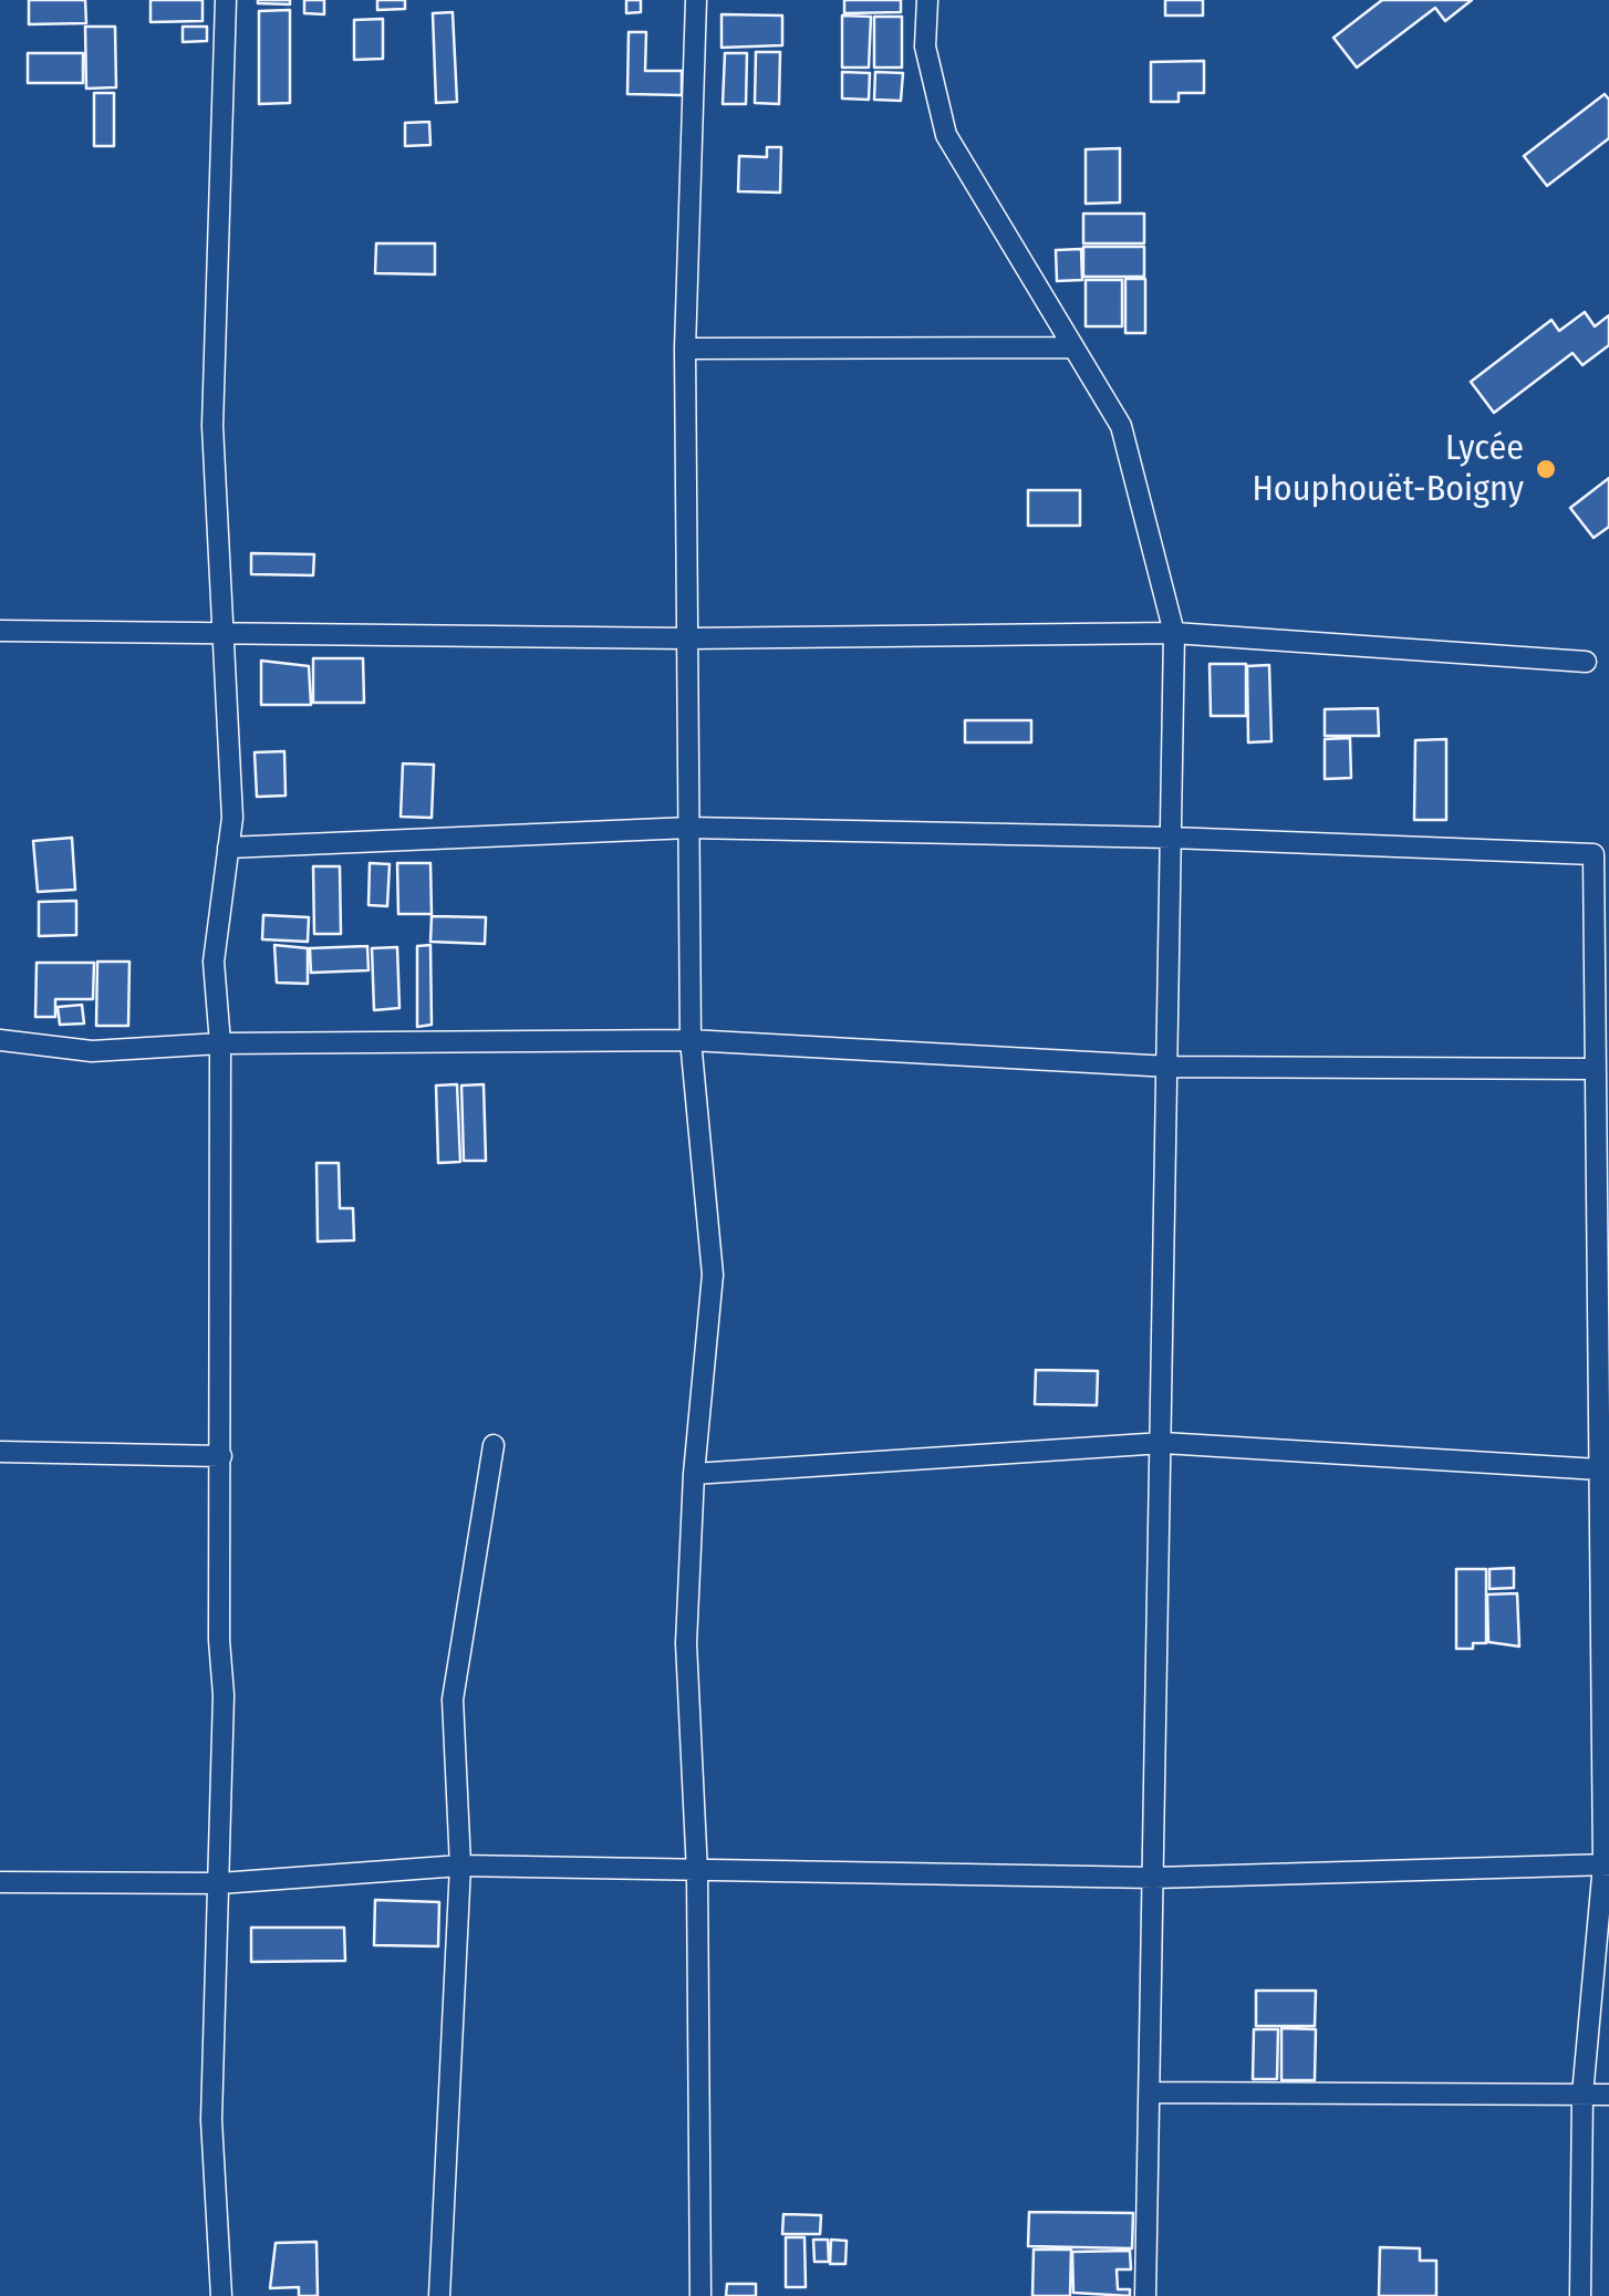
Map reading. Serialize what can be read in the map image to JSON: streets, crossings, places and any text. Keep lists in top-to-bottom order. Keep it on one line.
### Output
{"places":["Lycée Houphouët-Boigny"]}
